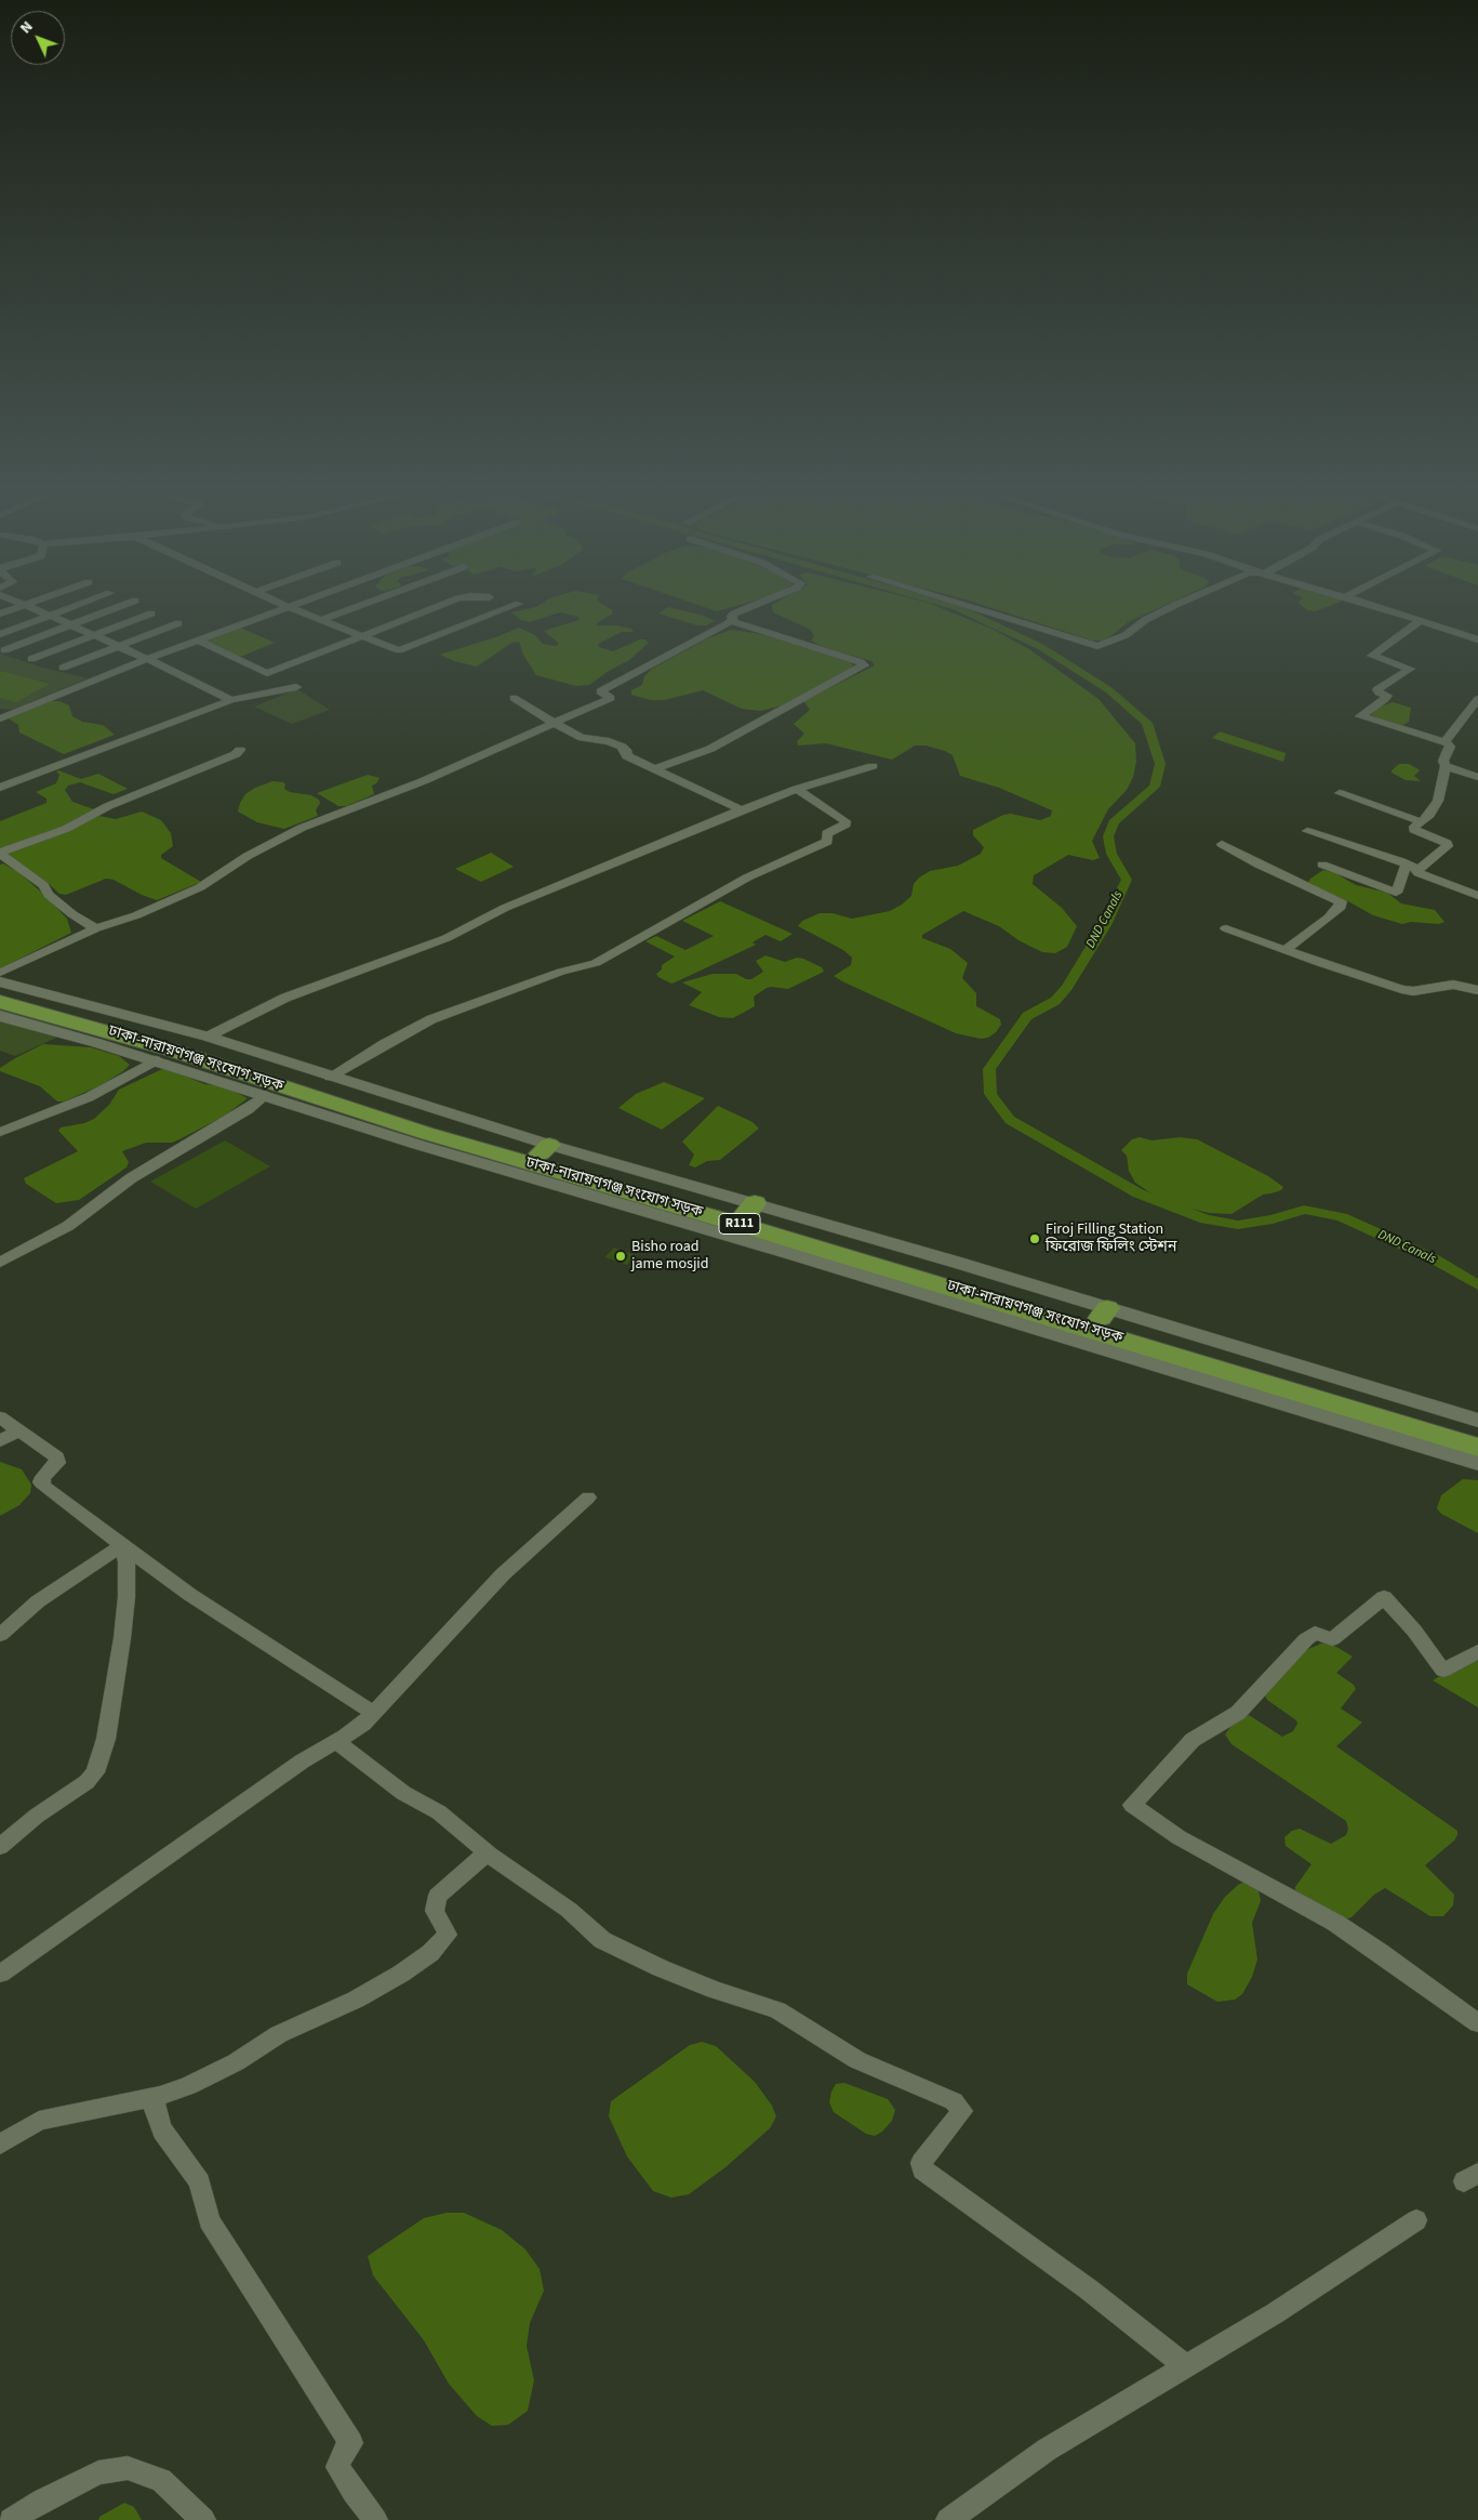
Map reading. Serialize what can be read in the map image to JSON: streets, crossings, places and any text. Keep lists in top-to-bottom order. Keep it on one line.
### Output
{"streets":{"main road":["ঢাকা-নারায়ণগঞ্জ সংযোগ সড়ক","R111"]},"water":["DND Canals"],"places":["Firoj Filling Station ফিরোজ ফিলিং স্টেশন","Bisho road jame mosjid"],"north":"top left"}
